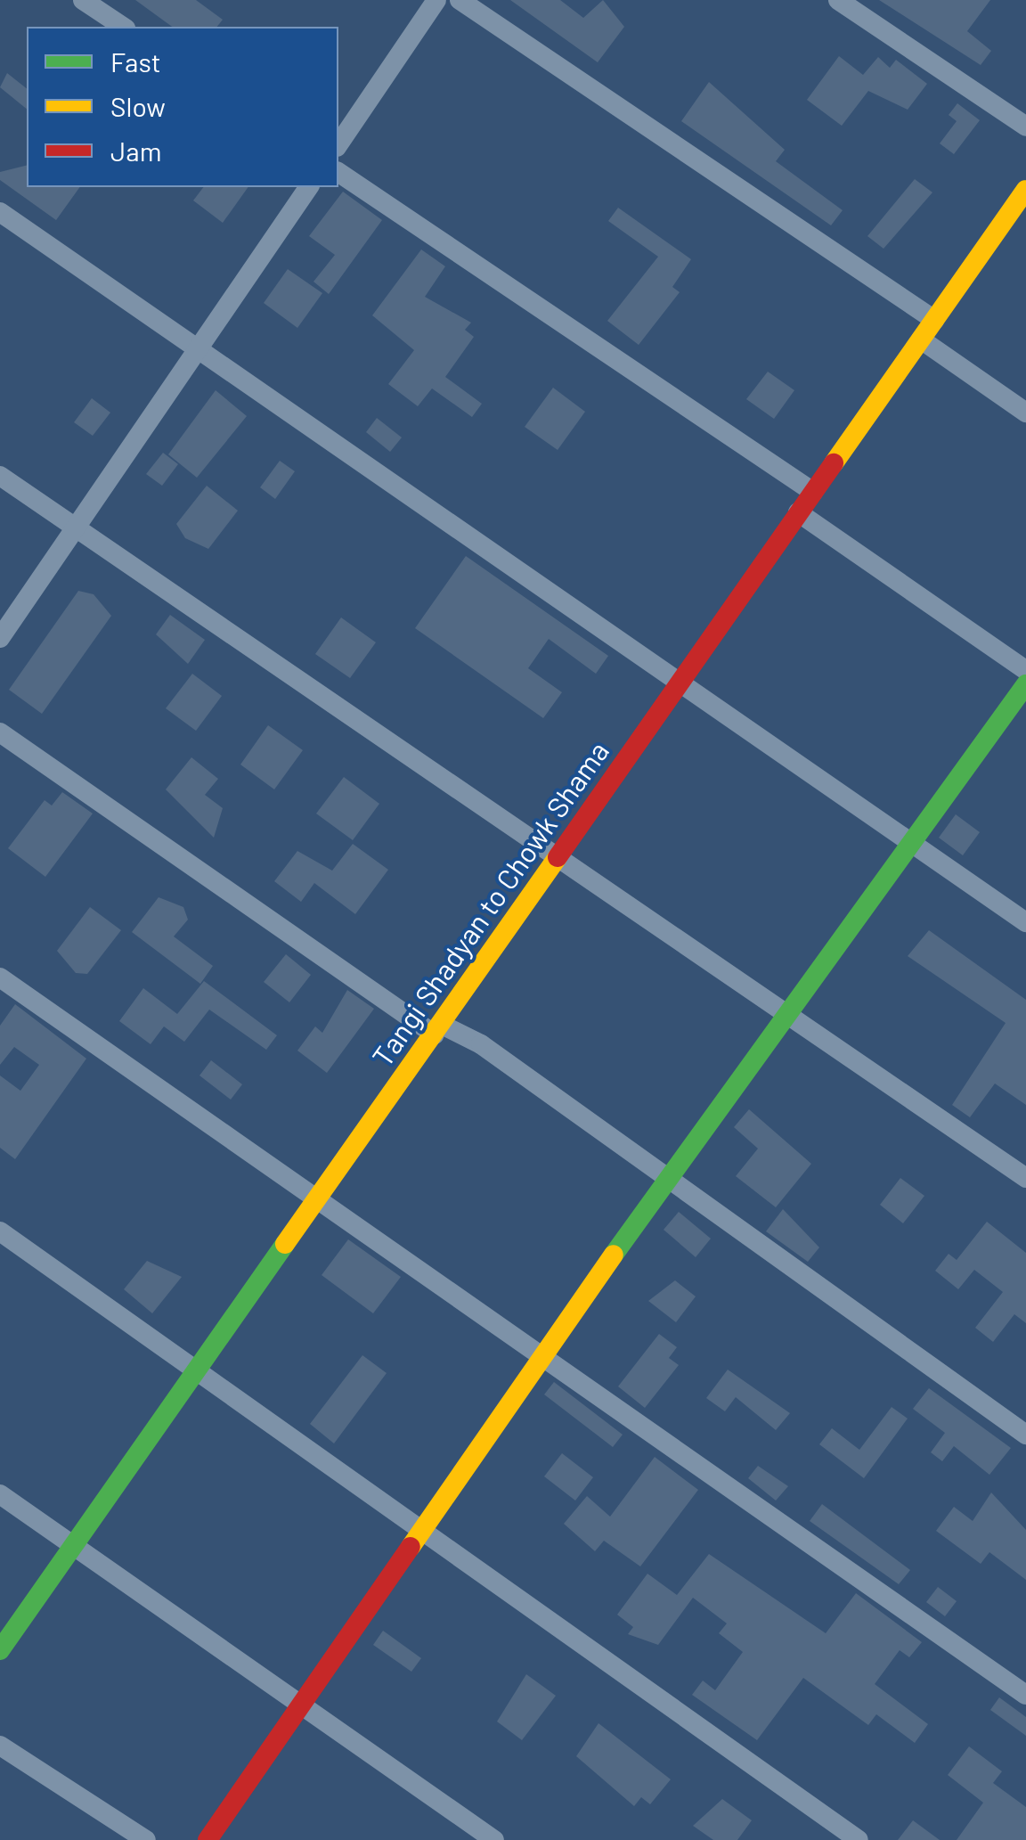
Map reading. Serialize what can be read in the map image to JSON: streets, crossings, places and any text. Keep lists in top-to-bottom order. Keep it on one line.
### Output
{"streets":{"main road":["Tangi Shadyan to Chowk Shama"]},"legend":["Fast","Slow","Jam"]}
